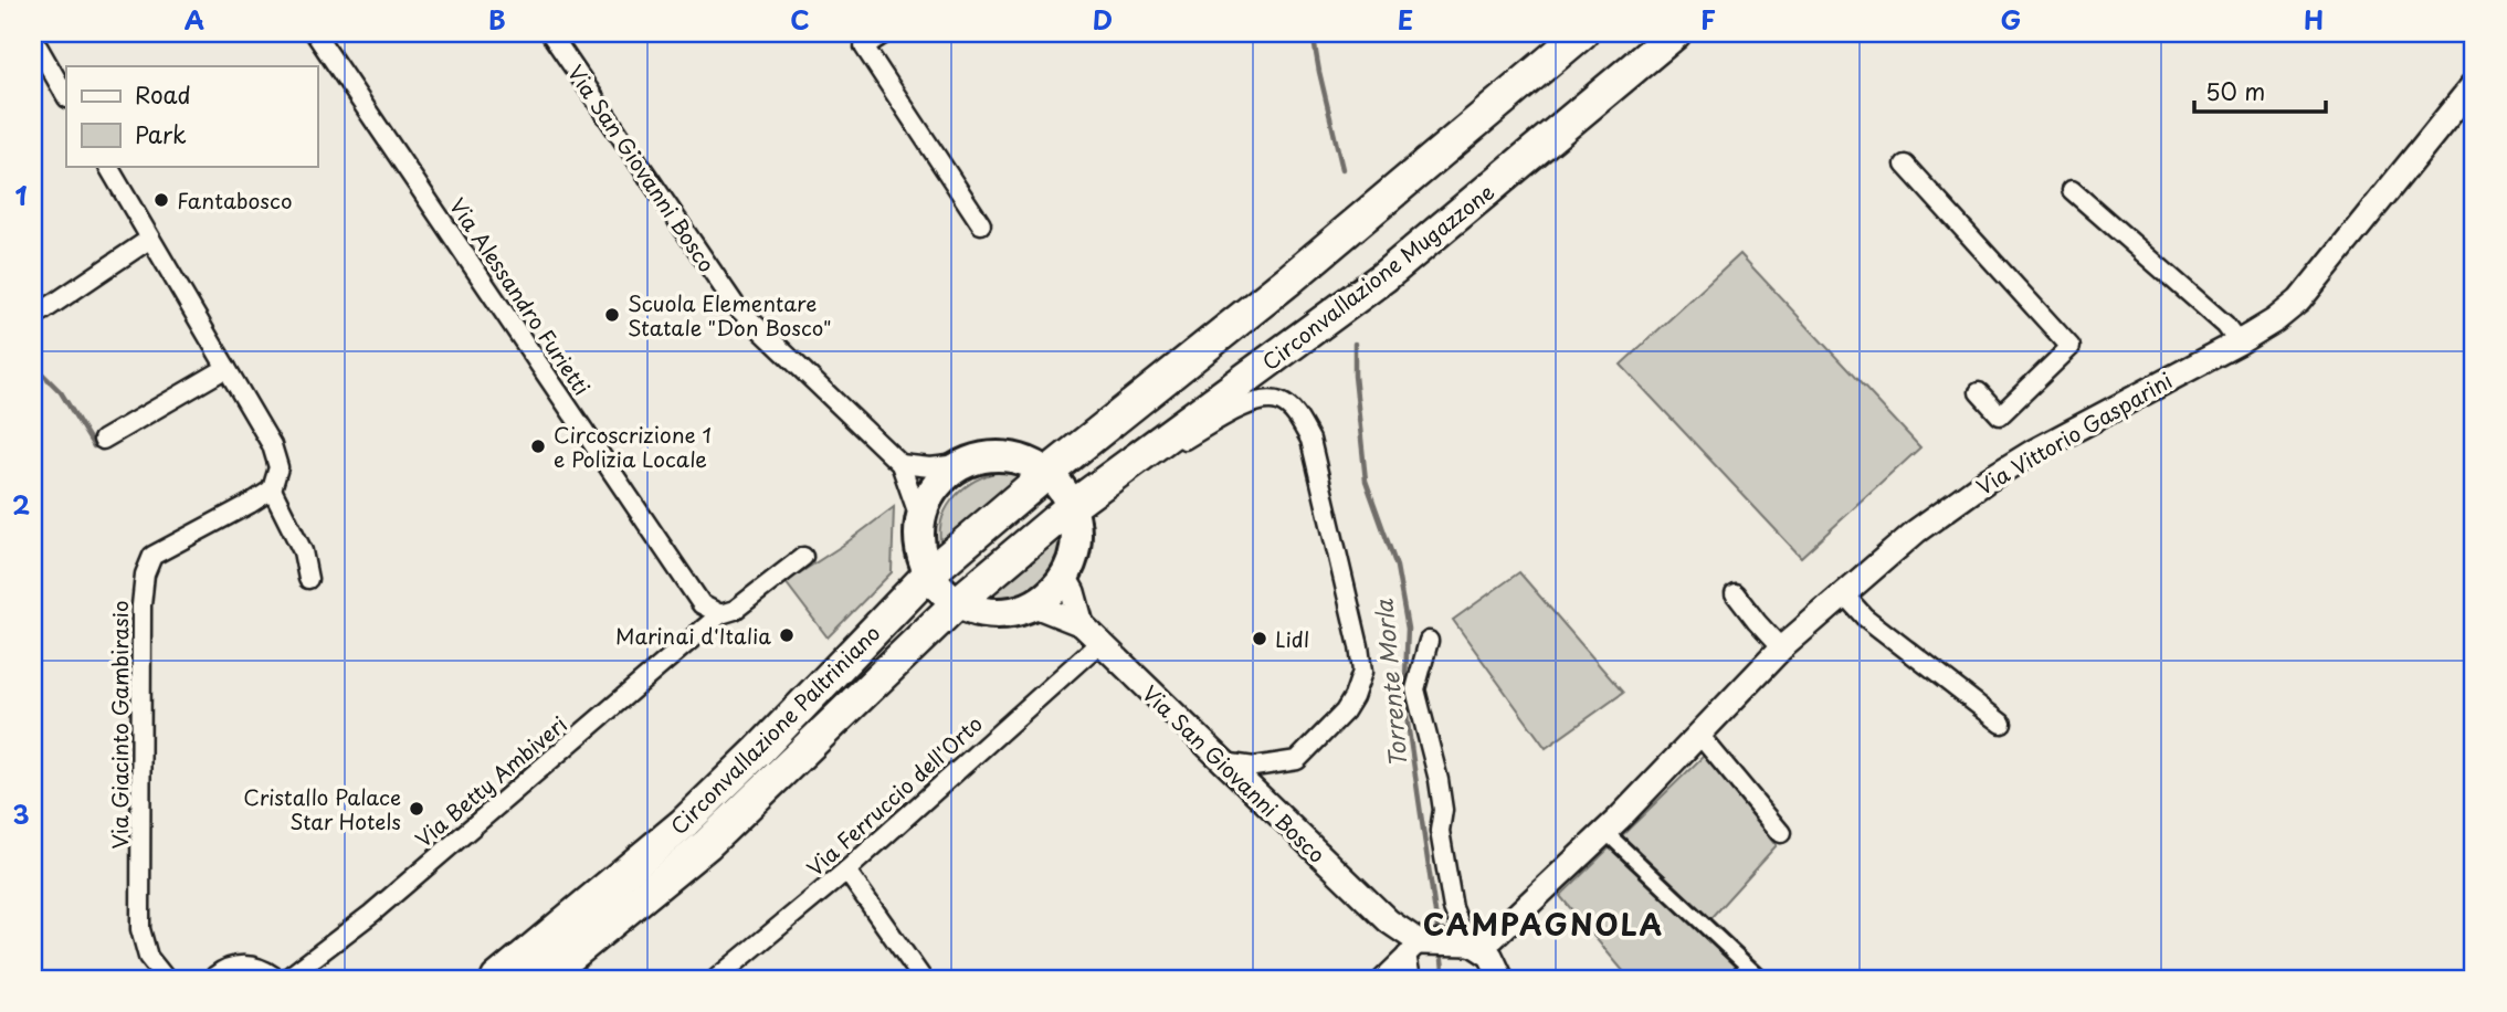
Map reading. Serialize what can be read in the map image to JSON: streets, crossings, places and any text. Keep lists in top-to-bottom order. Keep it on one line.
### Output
{"streets":{"highway":["Circonvallazione Mugazzone","Circonvallazione Paltriniano"],"main road":["Via San Giovanni Bosco"],"street":["Via Alessandro Furietti","Via Vittorio Gasparini","Via Giacinto Gambirasio","Via Betty Ambiveri","Via Ferruccio dell'Orto"]},"crossings":[["Via San Giovanni Bosco","Circonvallazione Paltriniano"],["Via San Giovanni Bosco","Via Ferruccio dell'Orto"],["Circonvallazione Mugazzone","Circonvallazione Paltriniano"],["Via Alessandro Furietti","Via Betty Ambiveri"]],"districts":["CAMPAGNOLA"],"water":["Torrente Morla"],"places":["Fantabosco","Scuola Elementare Statale \"Don Bosco\"","Circoscrizione 1 e Polizia Locale","Marinai d'Italia","Lidl","Cristallo Palace Star Hotels"],"legend":["Road","Park"],"scale_bar":"50 m","grid":{"columns":["A","B","C","D","E","F","G","H"],"rows":["1","2","3"]}}
